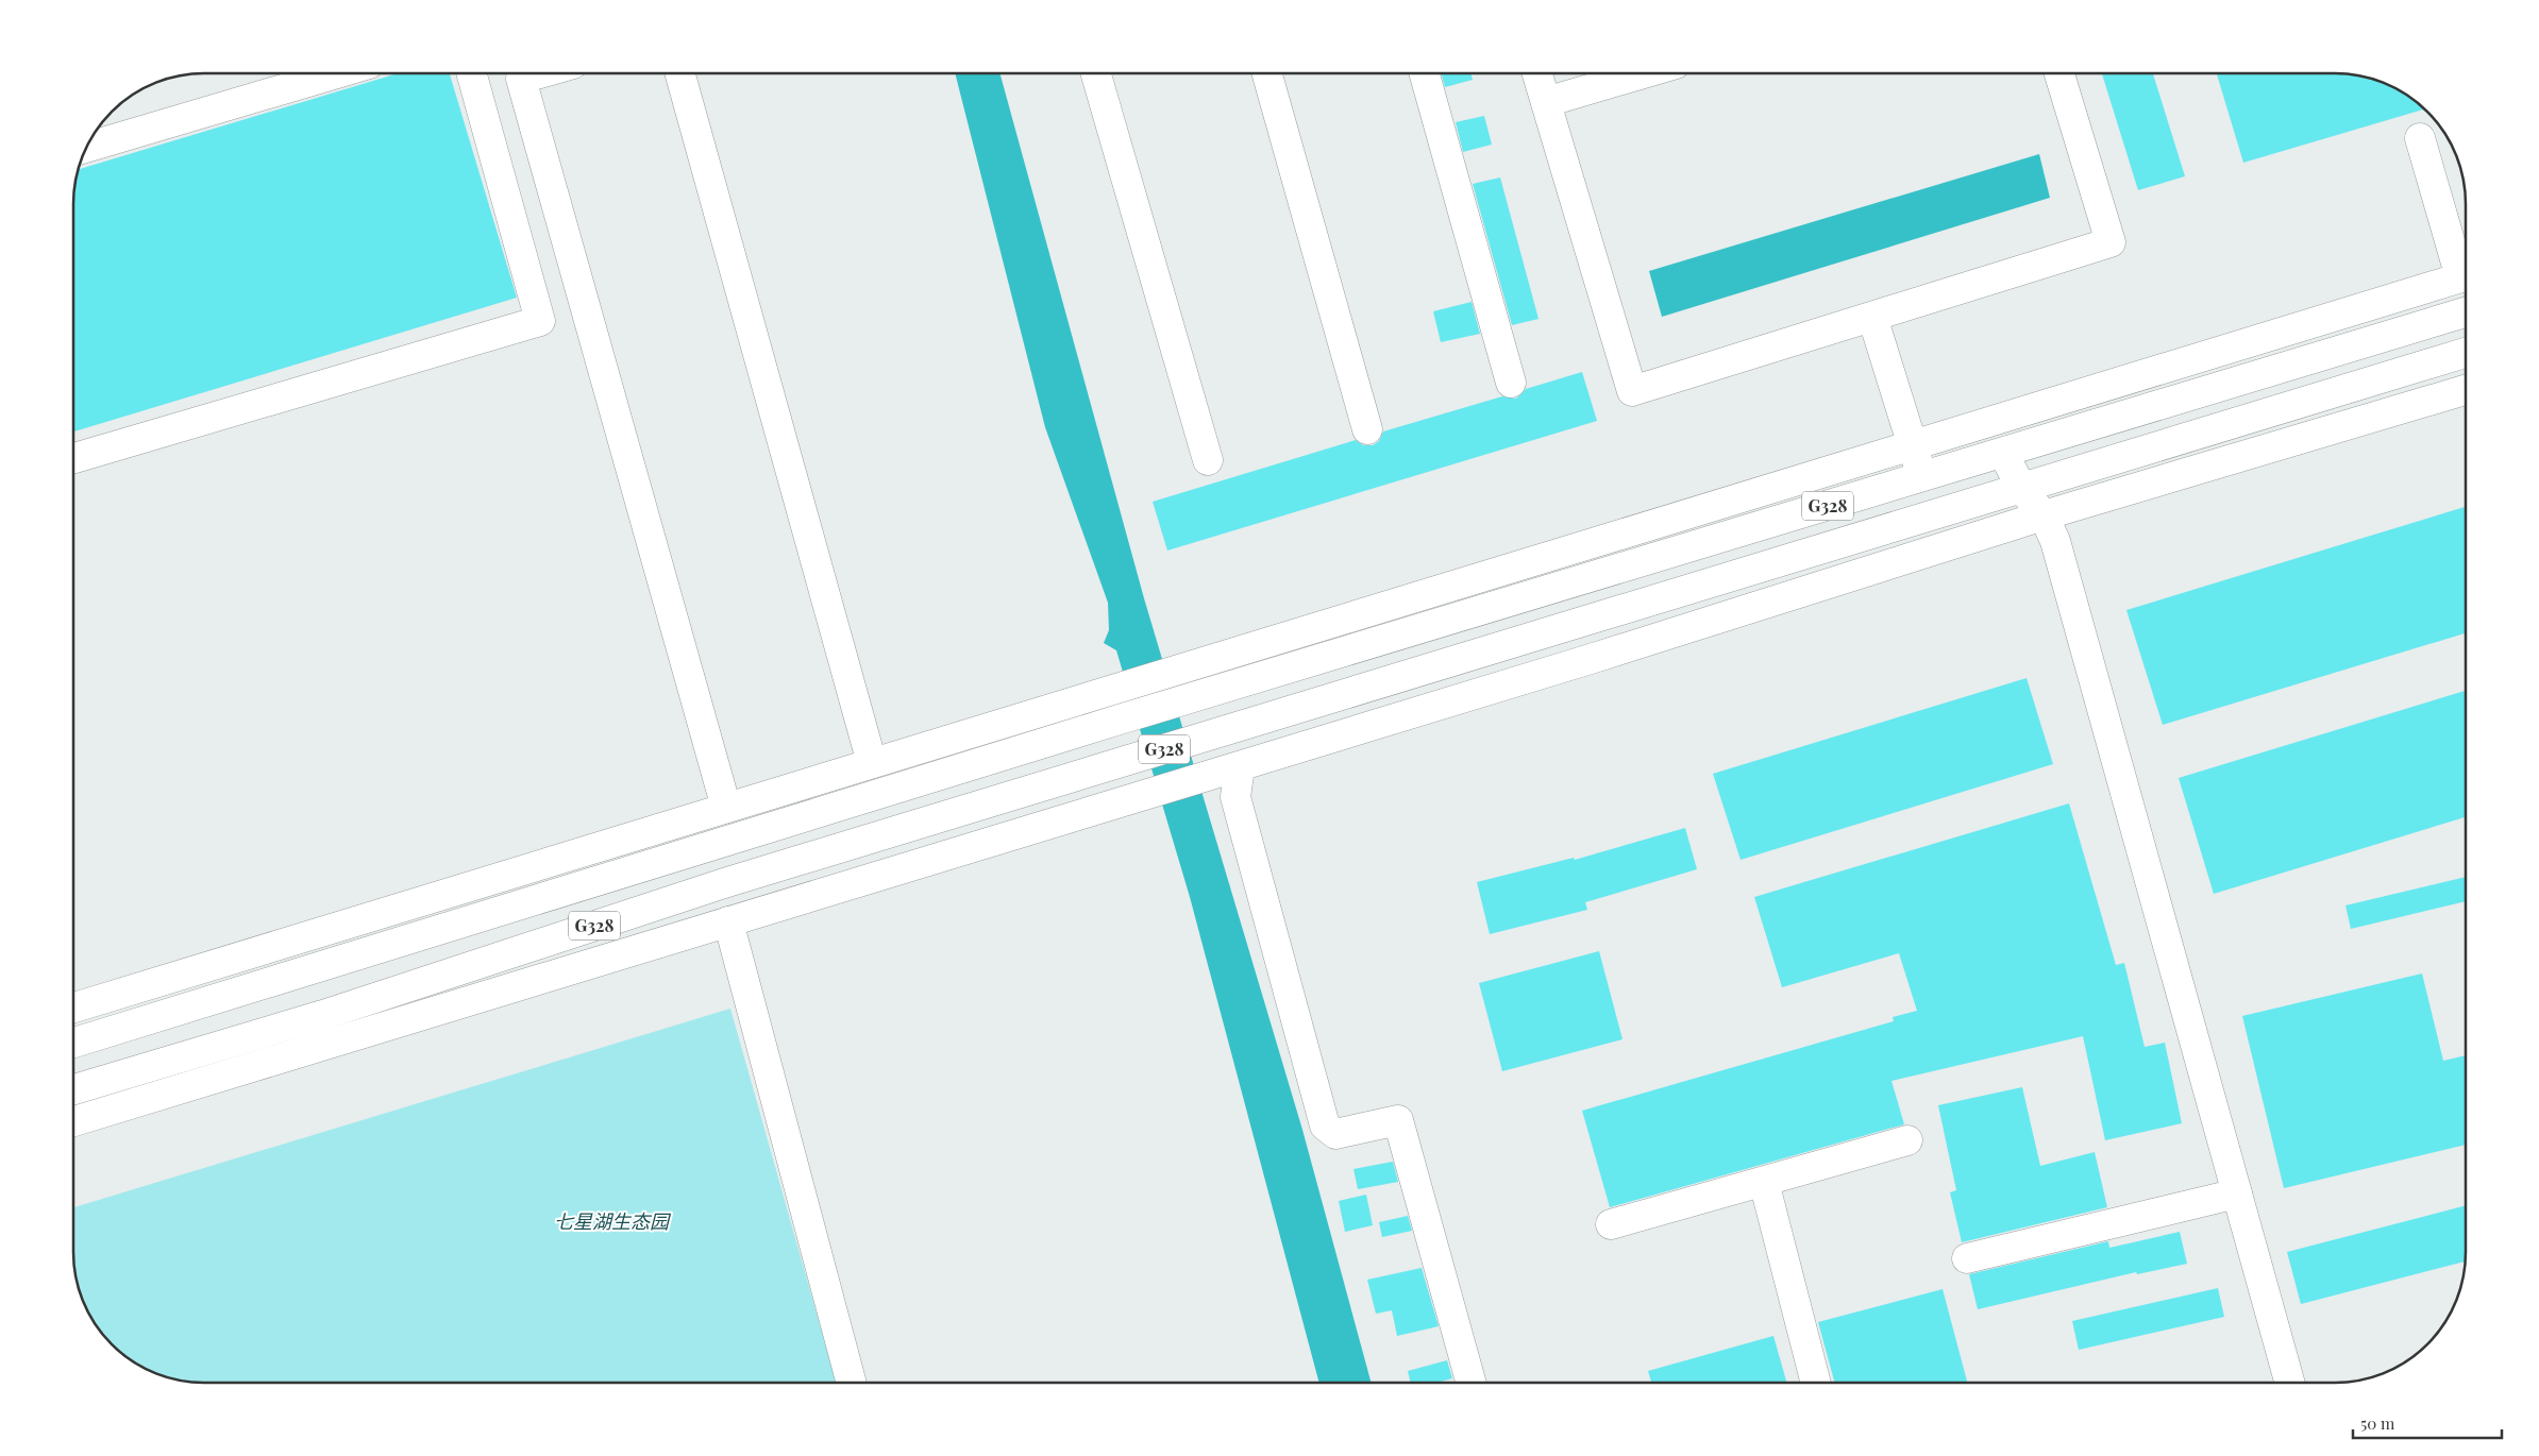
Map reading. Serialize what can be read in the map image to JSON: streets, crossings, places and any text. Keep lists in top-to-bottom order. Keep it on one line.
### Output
{"streets":{"main road":["G328"]},"parks":["七星湖生态园"],"scale_bar":"50 m"}
